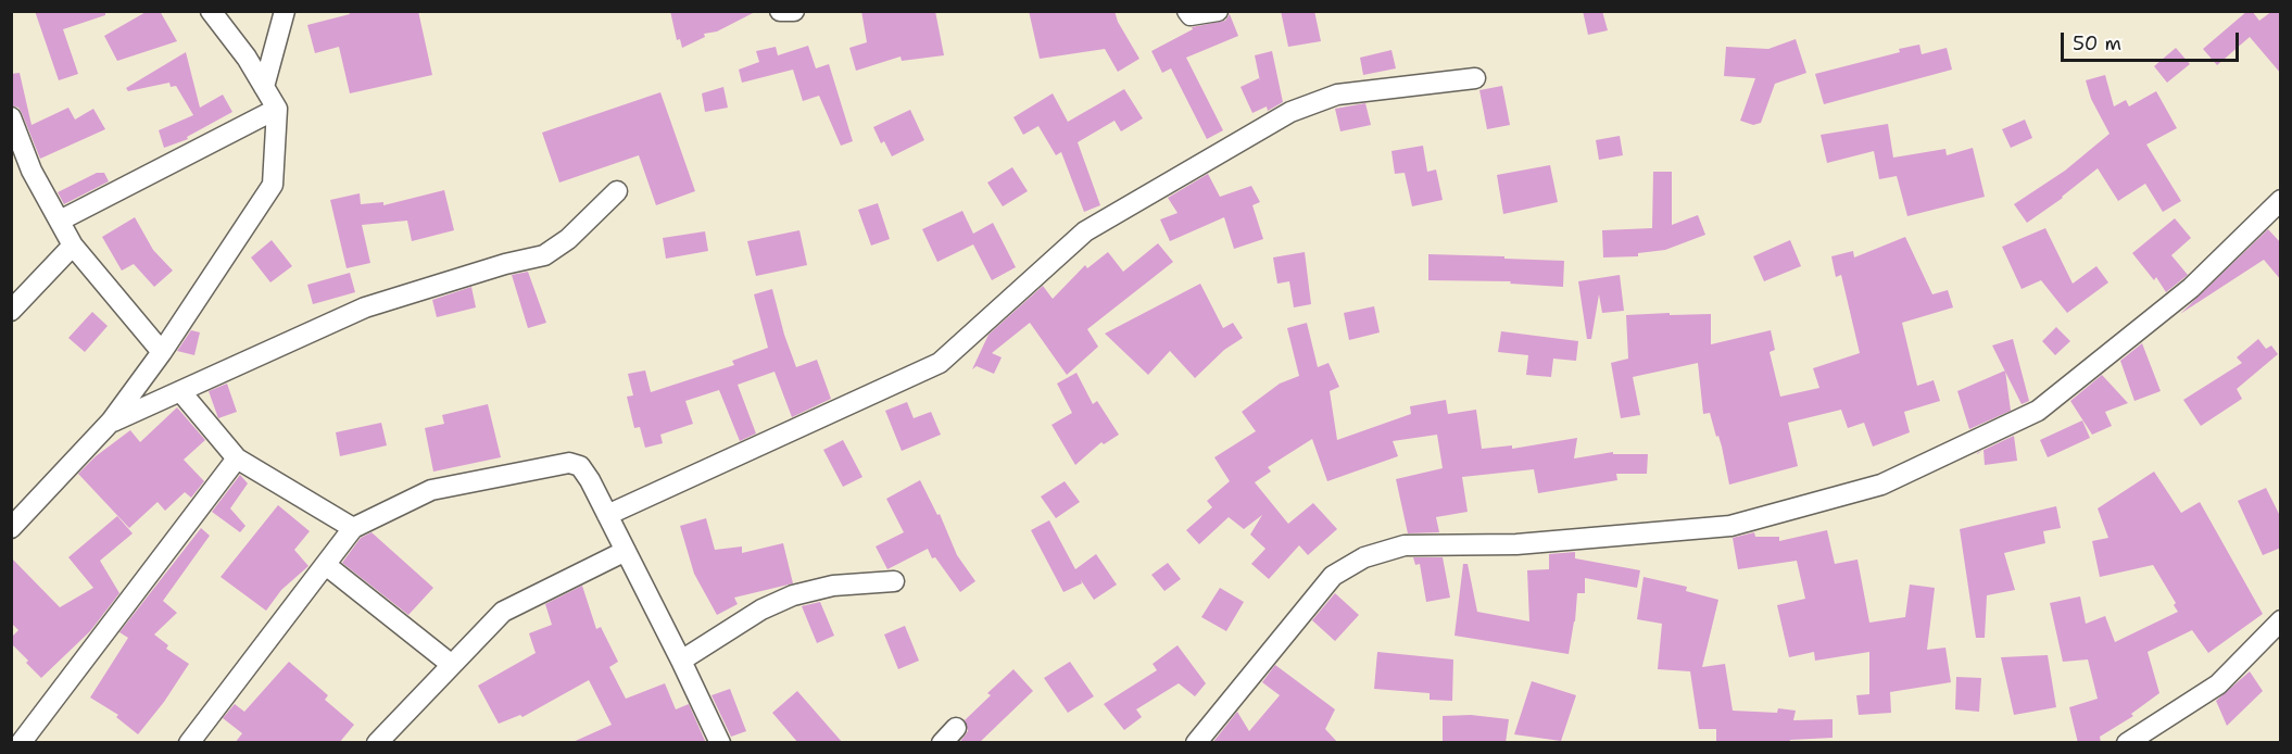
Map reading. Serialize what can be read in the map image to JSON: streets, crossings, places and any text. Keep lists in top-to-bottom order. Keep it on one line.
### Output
{"scale_bar":"50 m"}
